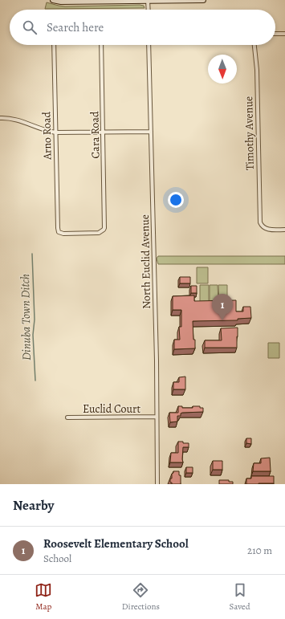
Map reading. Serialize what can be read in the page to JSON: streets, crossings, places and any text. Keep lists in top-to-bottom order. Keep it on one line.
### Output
{"streets":{"street":["Timothy Avenue","Cara Road","Arno Road","North Euclid Avenue","Euclid Court"]},"crossings":[["Cara Road","Arno Road"],["North Euclid Avenue","Euclid Court"]],"water":["Dinuba Town Ditch"],"north":"bottom","page":{"search":"Search here","pins":"1","heading":"Nearby","list":[{"mark":"1","name":"Roosevelt Elementary School","note":"School","value":"210 m"}],"nav":["Map","Directions","Saved"]}}
